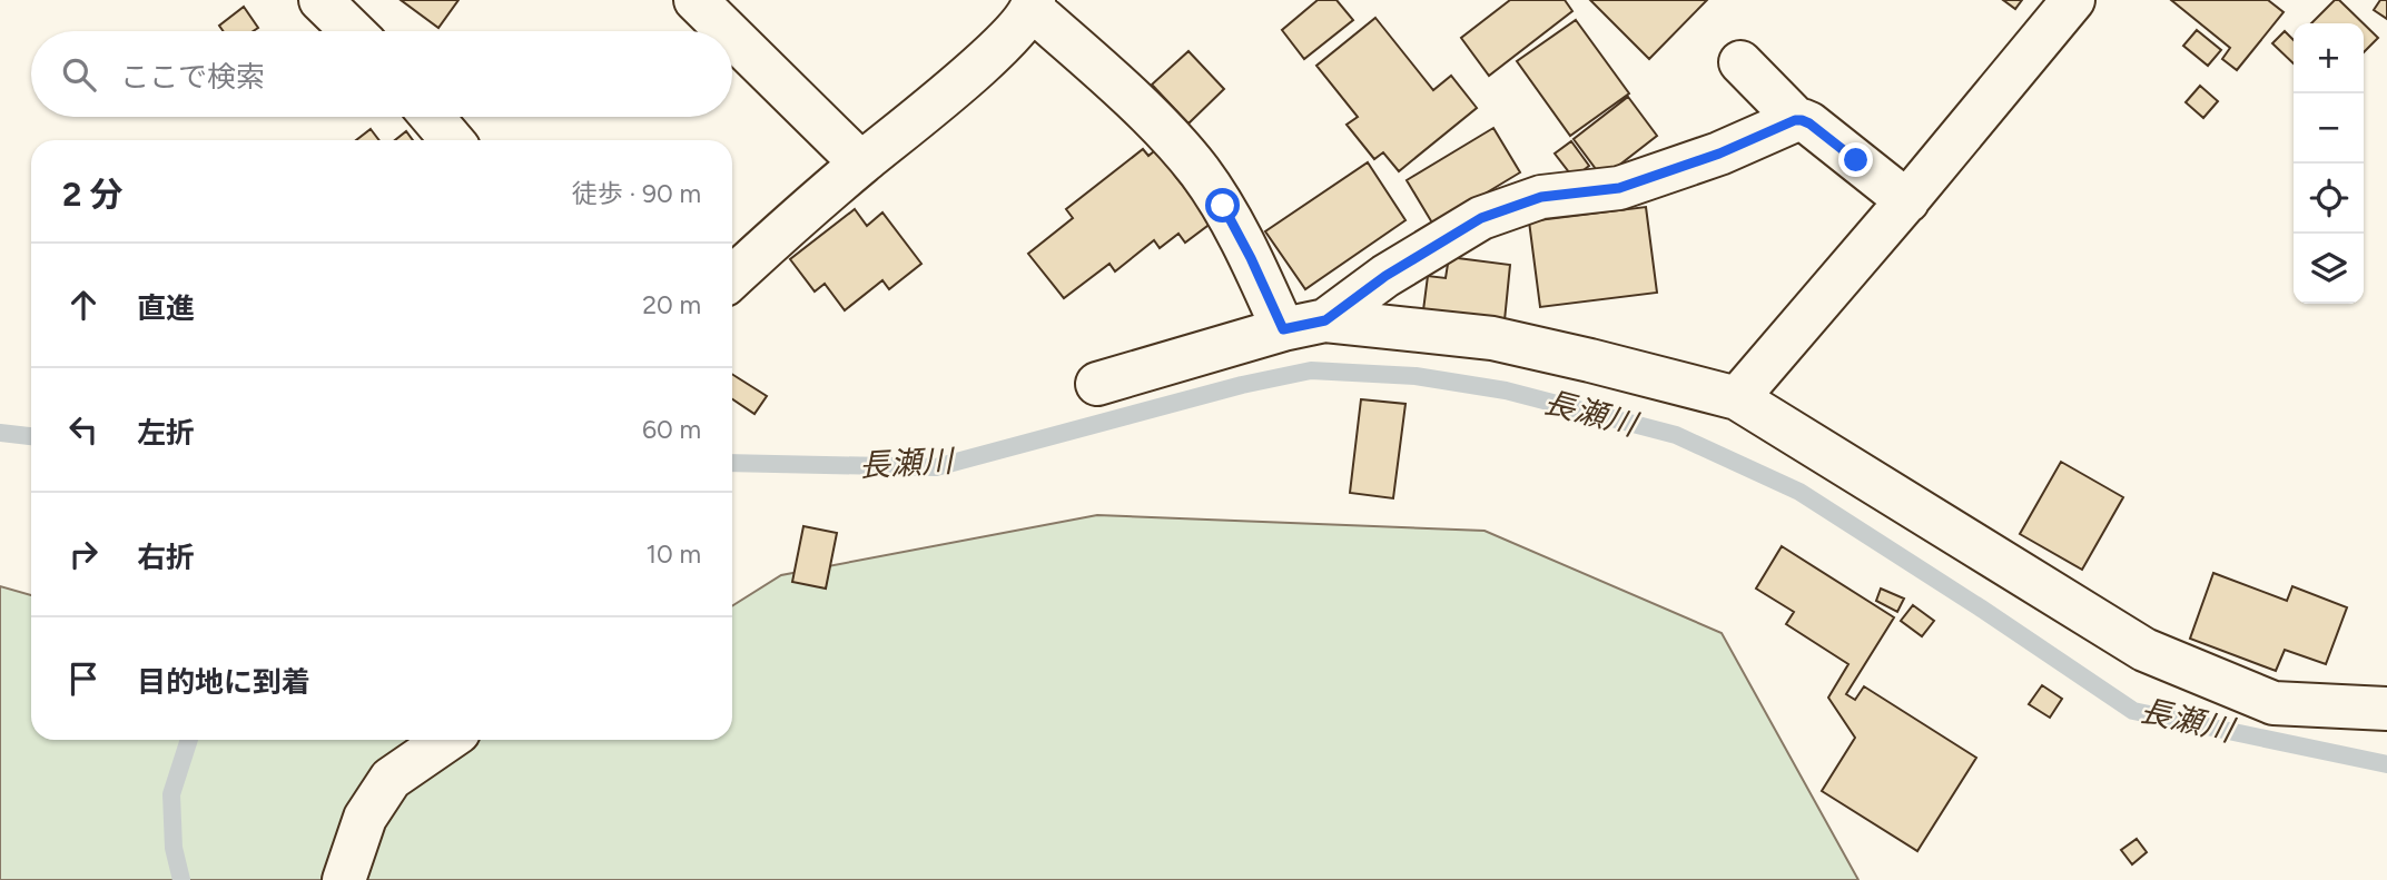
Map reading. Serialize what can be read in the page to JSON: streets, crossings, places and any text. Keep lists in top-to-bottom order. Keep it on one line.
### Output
{"water":["長瀬川"],"page":{"map_buttons":["+","−"],"search":"ここで検索","heading":["2 分","徒歩 · 90 m"],"list":[["直進","20 m"],["左折","60 m"],["右折","10 m"],"目的地に到着"]}}
